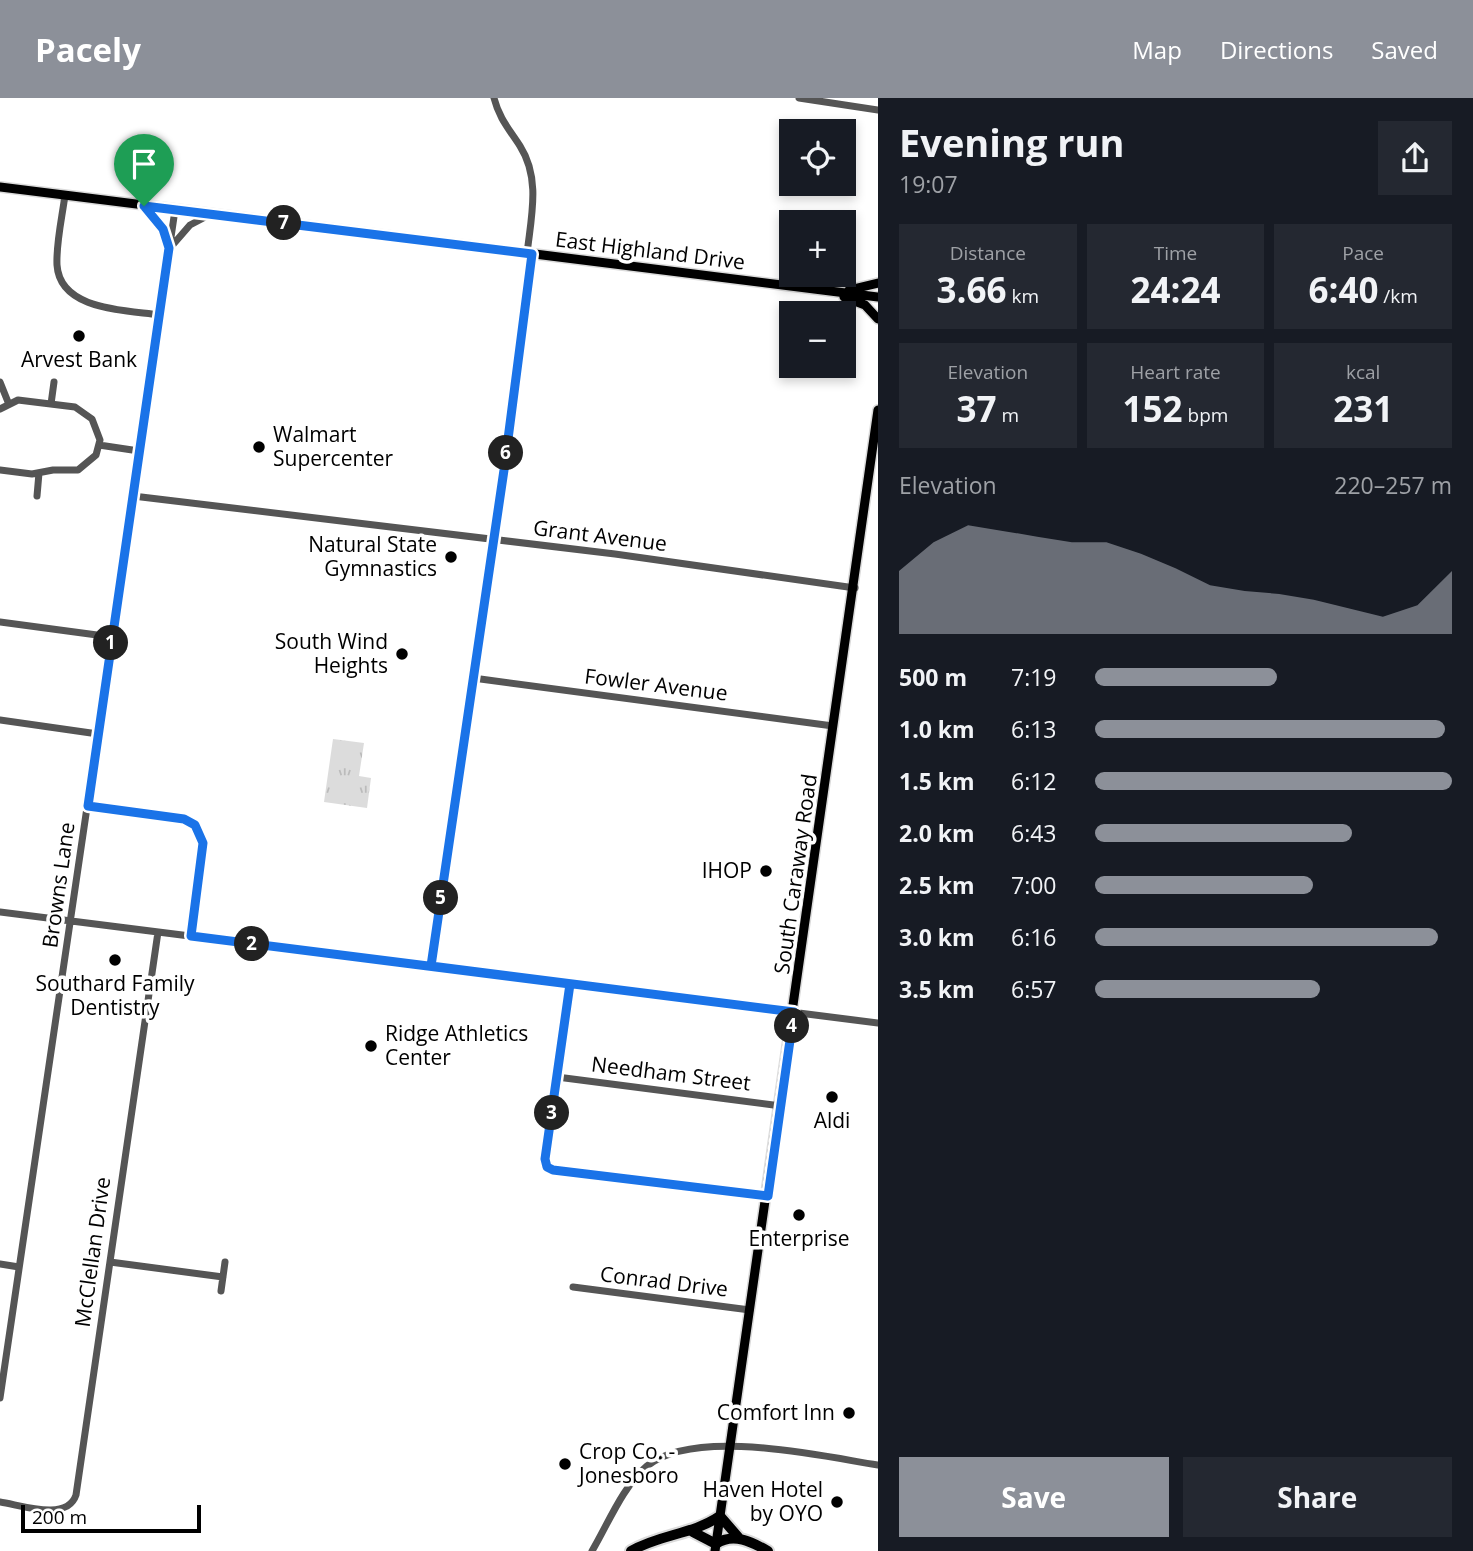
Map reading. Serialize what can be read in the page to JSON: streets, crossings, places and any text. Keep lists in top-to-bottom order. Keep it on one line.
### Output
{"streets":{"main road":["East Highland Drive","South Caraway Road"],"street":["Grant Avenue","Fowler Avenue","Browns Lane","Needham Street","McClellan Drive","Conrad Drive"]},"crossings":[["East Highland Drive","Browns Lane"],["Grant Avenue","South Caraway Road"],["Grant Avenue","Browns Lane"],["Fowler Avenue","South Caraway Road"],["South Caraway Road","Needham Street"],["South Caraway Road","Conrad Drive"]],"places":["Arvest Bank","Walmart Supercenter","Natural State Gymnastics","South Wind Heights","IHOP","Southard Family Dentistry","Ridge Athletics Center","Aldi","Enterprise","Comfort Inn","Crop Co. - Jonesboro","Haven Hotel by OYO"],"scale_bar":"200 m","page":{"header":"Pacely","nav":["Map","Directions","Saved"],"heading":["Evening run","19:07"],"map_buttons":["+","−"],"pins":["7","6","1","5","2","4","3"],"stats":[["Distance","3.66 km"],["Time","24:24"],["Pace","6:40 /km"],["Elevation","37 m"],["Heart rate","152 bpm"],["kcal","231"]],"chart":["Elevation","220–257 m"],"list":[{"name":"500 m","note":"7:19"},{"name":"1.0 km","note":"6:13"},{"name":"1.5 km","note":"6:12"},{"name":"2.0 km","note":"6:43"},{"name":"2.5 km","note":"7:00"},{"name":"3.0 km","note":"6:16"},{"name":"3.5 km","note":"6:57"}],"buttons":["Save","Share"],"scale":"200 m"}}
